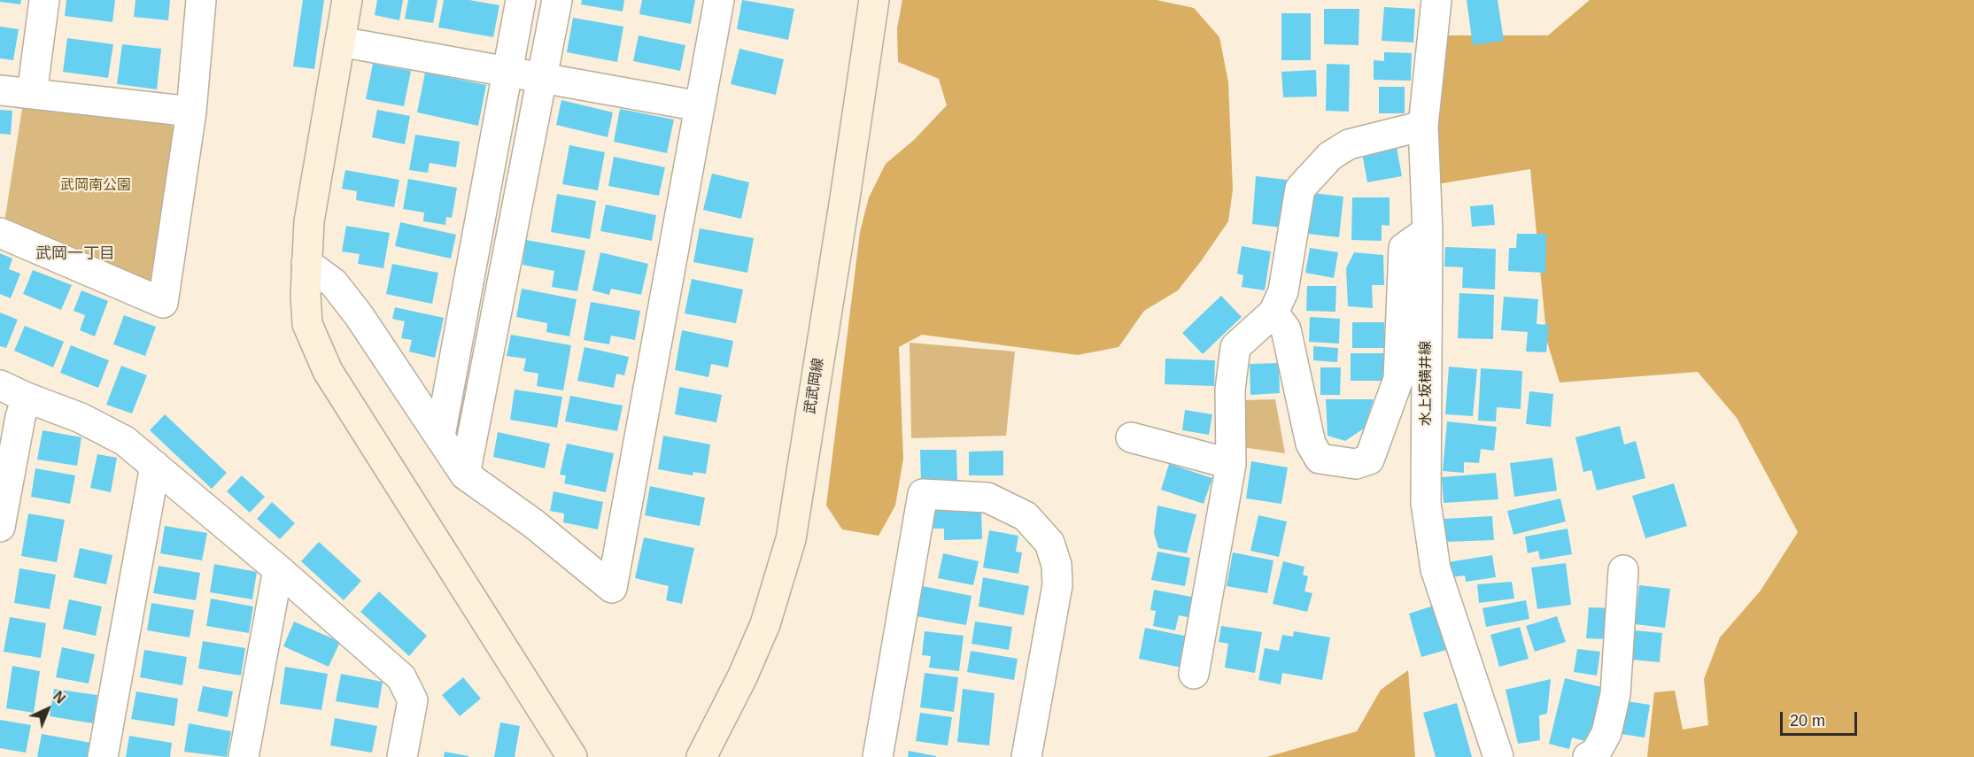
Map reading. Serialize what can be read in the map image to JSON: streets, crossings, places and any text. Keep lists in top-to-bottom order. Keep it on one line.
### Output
{"streets":{"street":["水上坂横井線","武武岡線"]},"districts":["武岡一丁目"],"parks":["武岡南公園"],"scale_bar":"20 m","north":"top right"}
